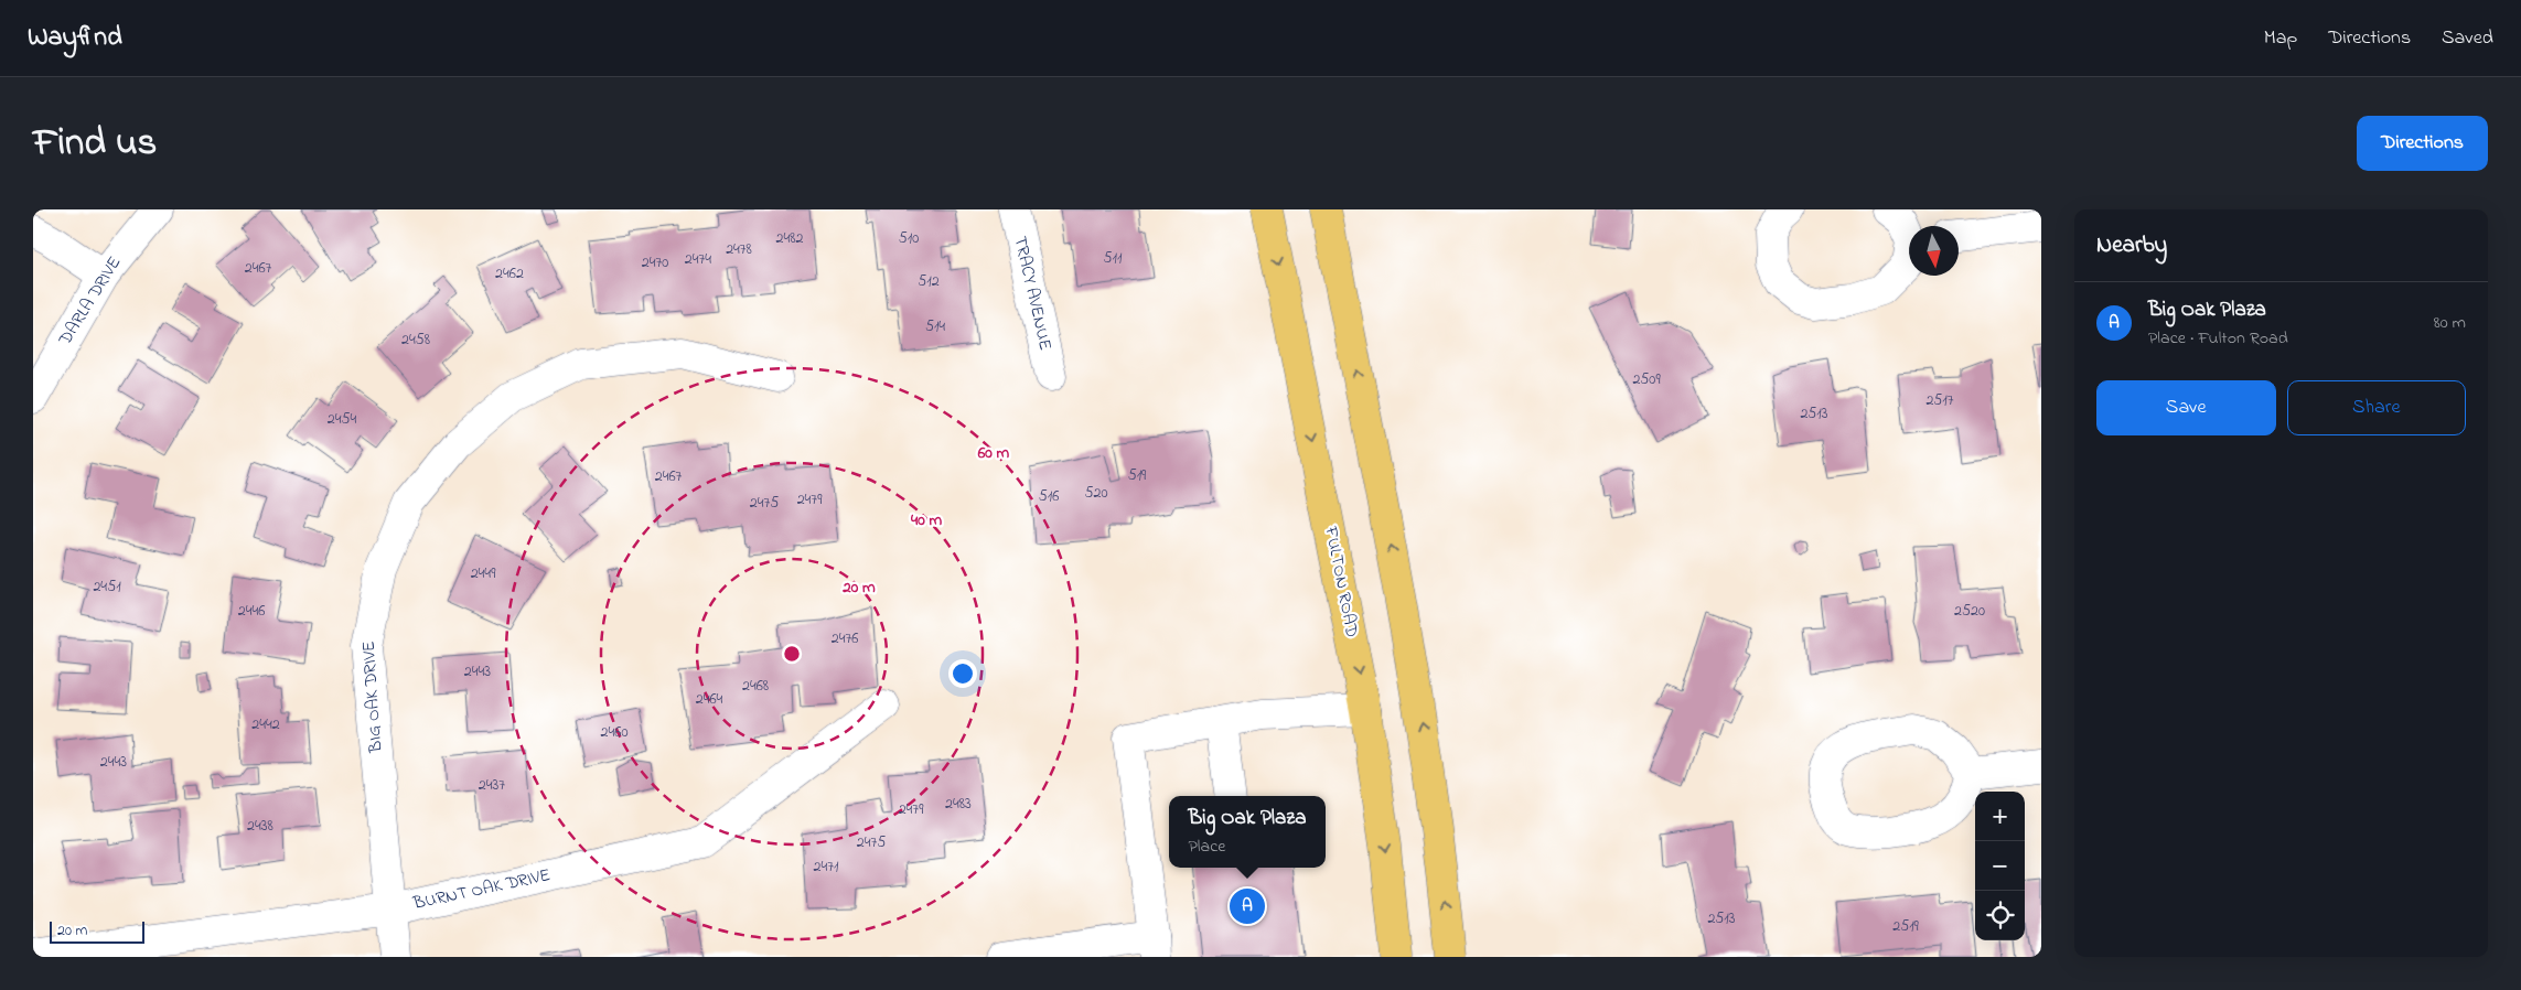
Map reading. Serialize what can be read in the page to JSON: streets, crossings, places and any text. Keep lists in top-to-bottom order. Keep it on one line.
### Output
{"streets":{"main road":["FULTON ROAD"],"street":["TRACY AVENUE","DARLA DRIVE","BIG OAK DRIVE","BURNT OAK DRIVE"]},"crossings":[["BIG OAK DRIVE","BURNT OAK DRIVE"]],"house_numbers":["2482","510","2478","511","2474","2470","2467","2462","512","514","2458","2509","2517","2513","2454","519","2467","520","516","2479","2475","2449","2451","2446","2520","2476","2443","2468","2464","2442","2460","2443","2437","2483","2479","2438","2475","2471","2513","2519"],"scale_bar":"20 m","north":"bottom","page":{"header":"Wayfind","nav":["Map","Directions","Saved"],"title":"Find us","buttons":["Directions",["Save","Share"]],"heading":"Nearby","list":[{"mark":"A","name":"Big Oak Plaza","note":"Place · Fulton Road","value":"80 m"}],"map_buttons":["+","−"],"popup":["Big Oak Plaza","Place"],"pins":"A","scale":"20 m"},"rings":["60 m","40 m","20 m"]}
